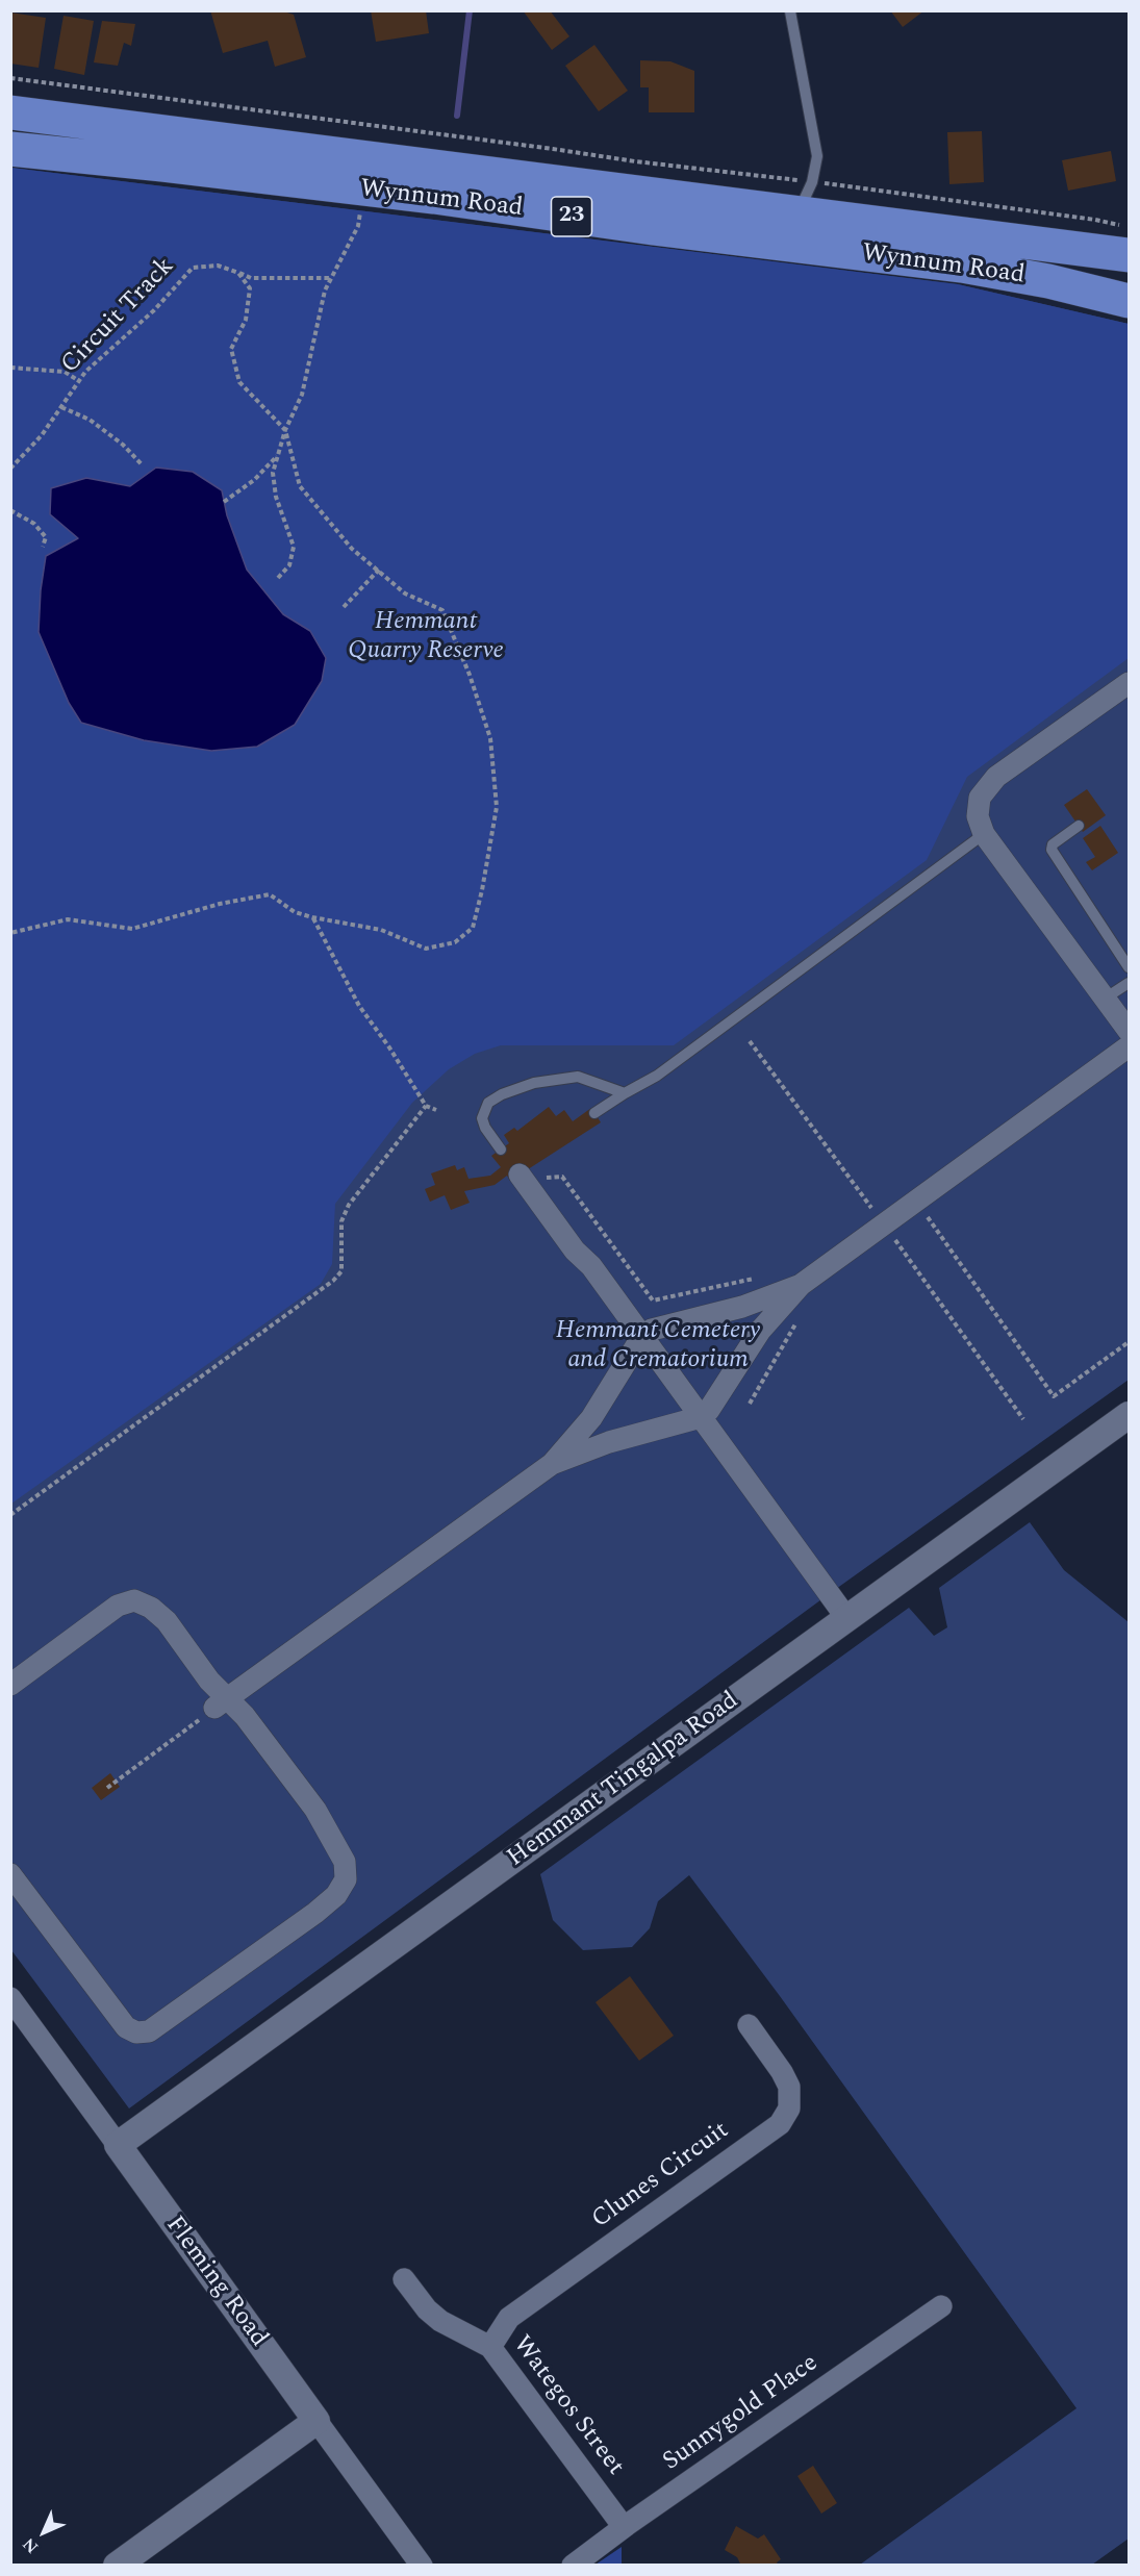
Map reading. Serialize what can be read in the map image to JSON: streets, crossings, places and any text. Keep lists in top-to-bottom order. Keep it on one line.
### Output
{"streets":{"main road":["Wynnum Road","23"],"street":["Hemmant Tingalpa Road","Clunes Circuit","Fleming Road","Wategos Street","Sunnygold Place"],"path":["Circuit Track"]},"crossings":[["Hemmant Tingalpa Road","Fleming Road"],["Clunes Circuit","Wategos Street"],["Wategos Street","Sunnygold Place"]],"parks":["Hemmant Quarry Reserve","Hemmant Cemetery and Crematorium"],"north":"bottom left"}
